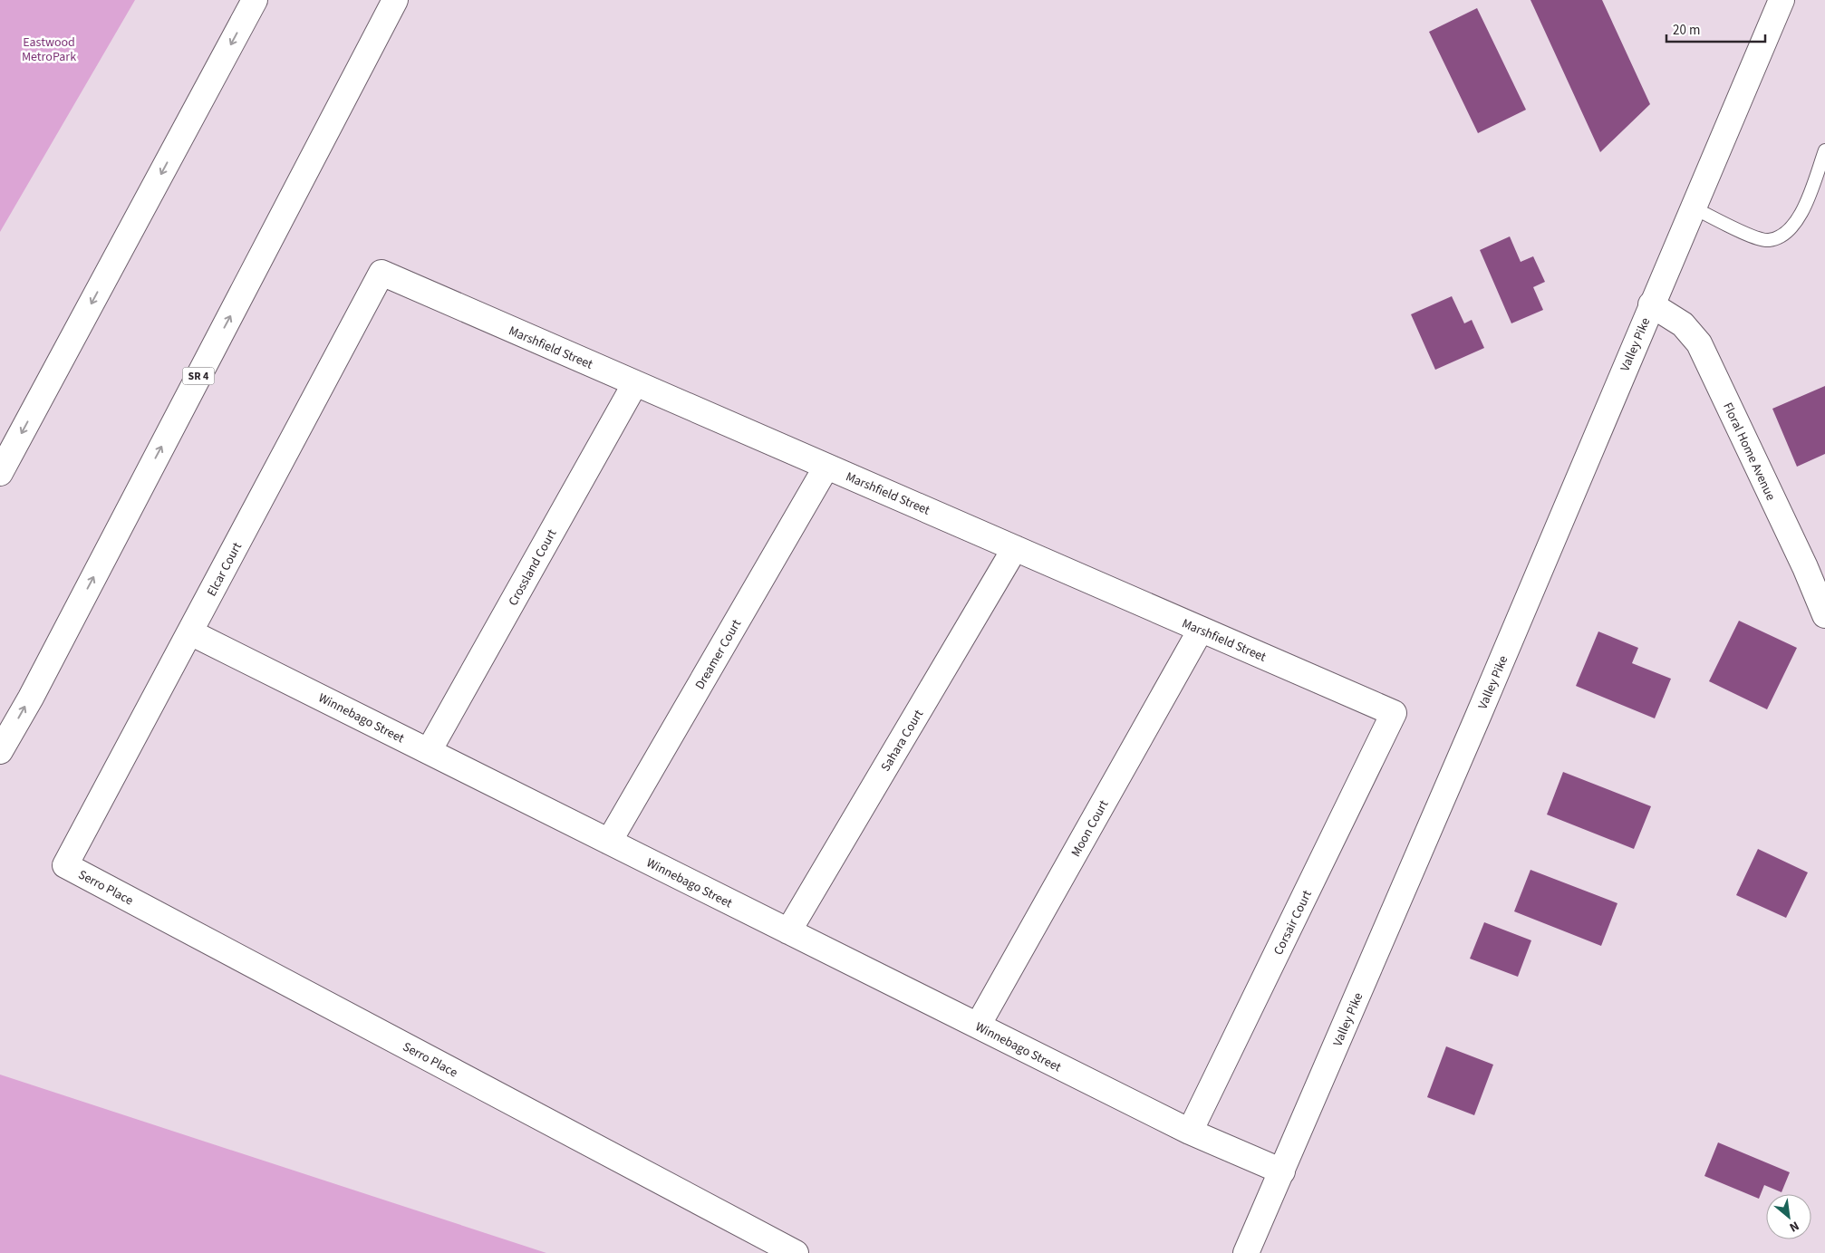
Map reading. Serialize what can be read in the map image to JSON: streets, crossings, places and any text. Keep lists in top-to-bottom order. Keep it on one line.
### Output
{"streets":{"main road":["Valley Pike","Marshfield Street","SR 4","Floral Home Avenue","Crossland Court","Elcar Court","Dreamer Court","Winnebago Street","Sahara Court","Moon Court","Serro Place","Corsair Court"]},"crossings":[["Valley Pike","Floral Home Avenue"],["Valley Pike","Winnebago Street"],["Marshfield Street","Crossland Court"],["Marshfield Street","Elcar Court"],["Marshfield Street","Dreamer Court"],["Marshfield Street","Sahara Court"],["Marshfield Street","Moon Court"],["Marshfield Street","Corsair Court"],["Crossland Court","Winnebago Street"],["Elcar Court","Winnebago Street"],["Elcar Court","Serro Place"],["Dreamer Court","Winnebago Street"],["Winnebago Street","Sahara Court"],["Winnebago Street","Moon Court"],["Winnebago Street","Corsair Court"]],"parks":["Eastwood MetroPark"],"scale_bar":"20 m","north":"bottom right"}
